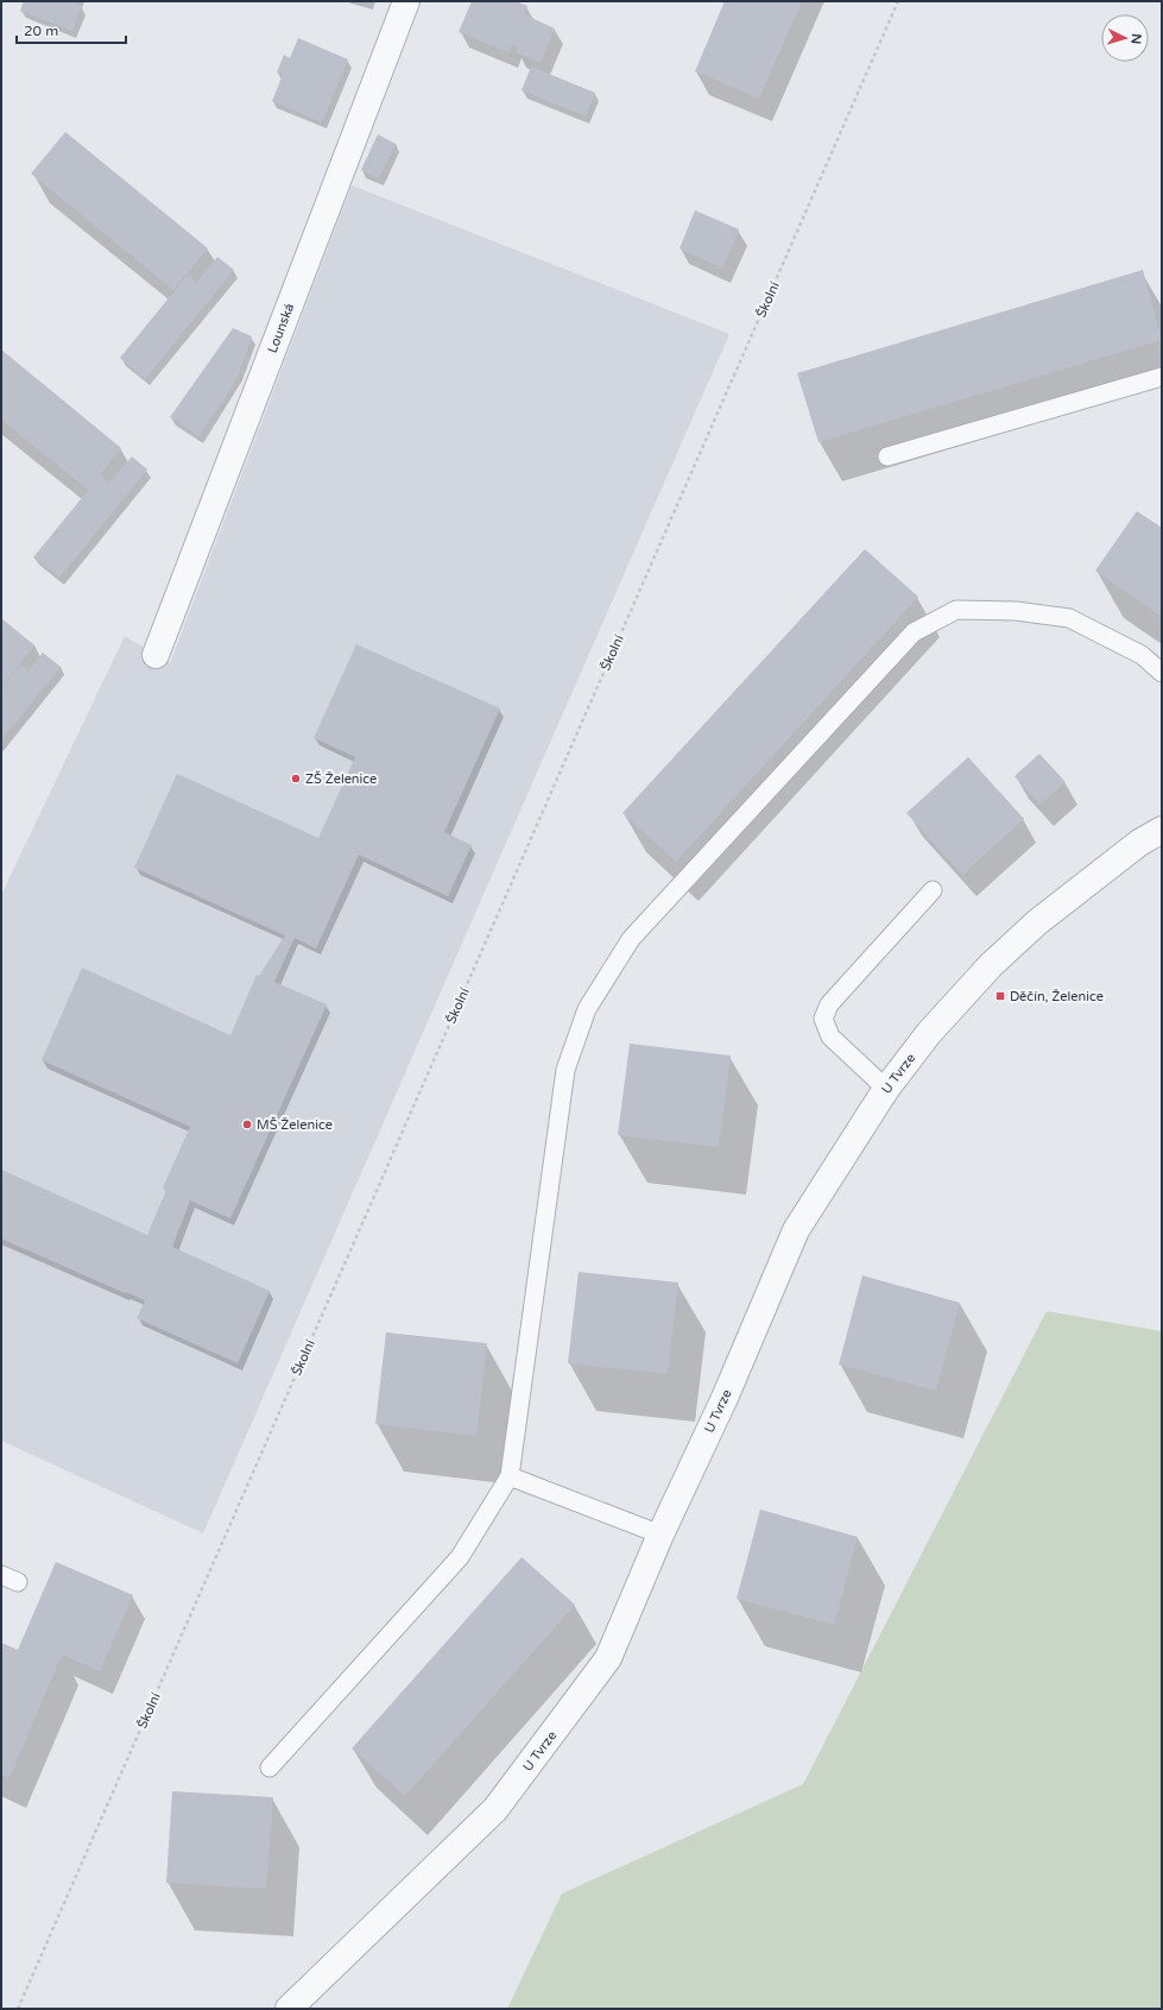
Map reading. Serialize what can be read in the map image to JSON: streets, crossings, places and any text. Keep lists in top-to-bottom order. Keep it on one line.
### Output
{"streets":{"street":["Lounská","U Tvrze"],"path":["Školní"]},"places":{"other":["ZŠ Želenice","MŠ Želenice"],"transit":["Děčín, Želenice"]},"scale_bar":"20 m","north":"right"}
